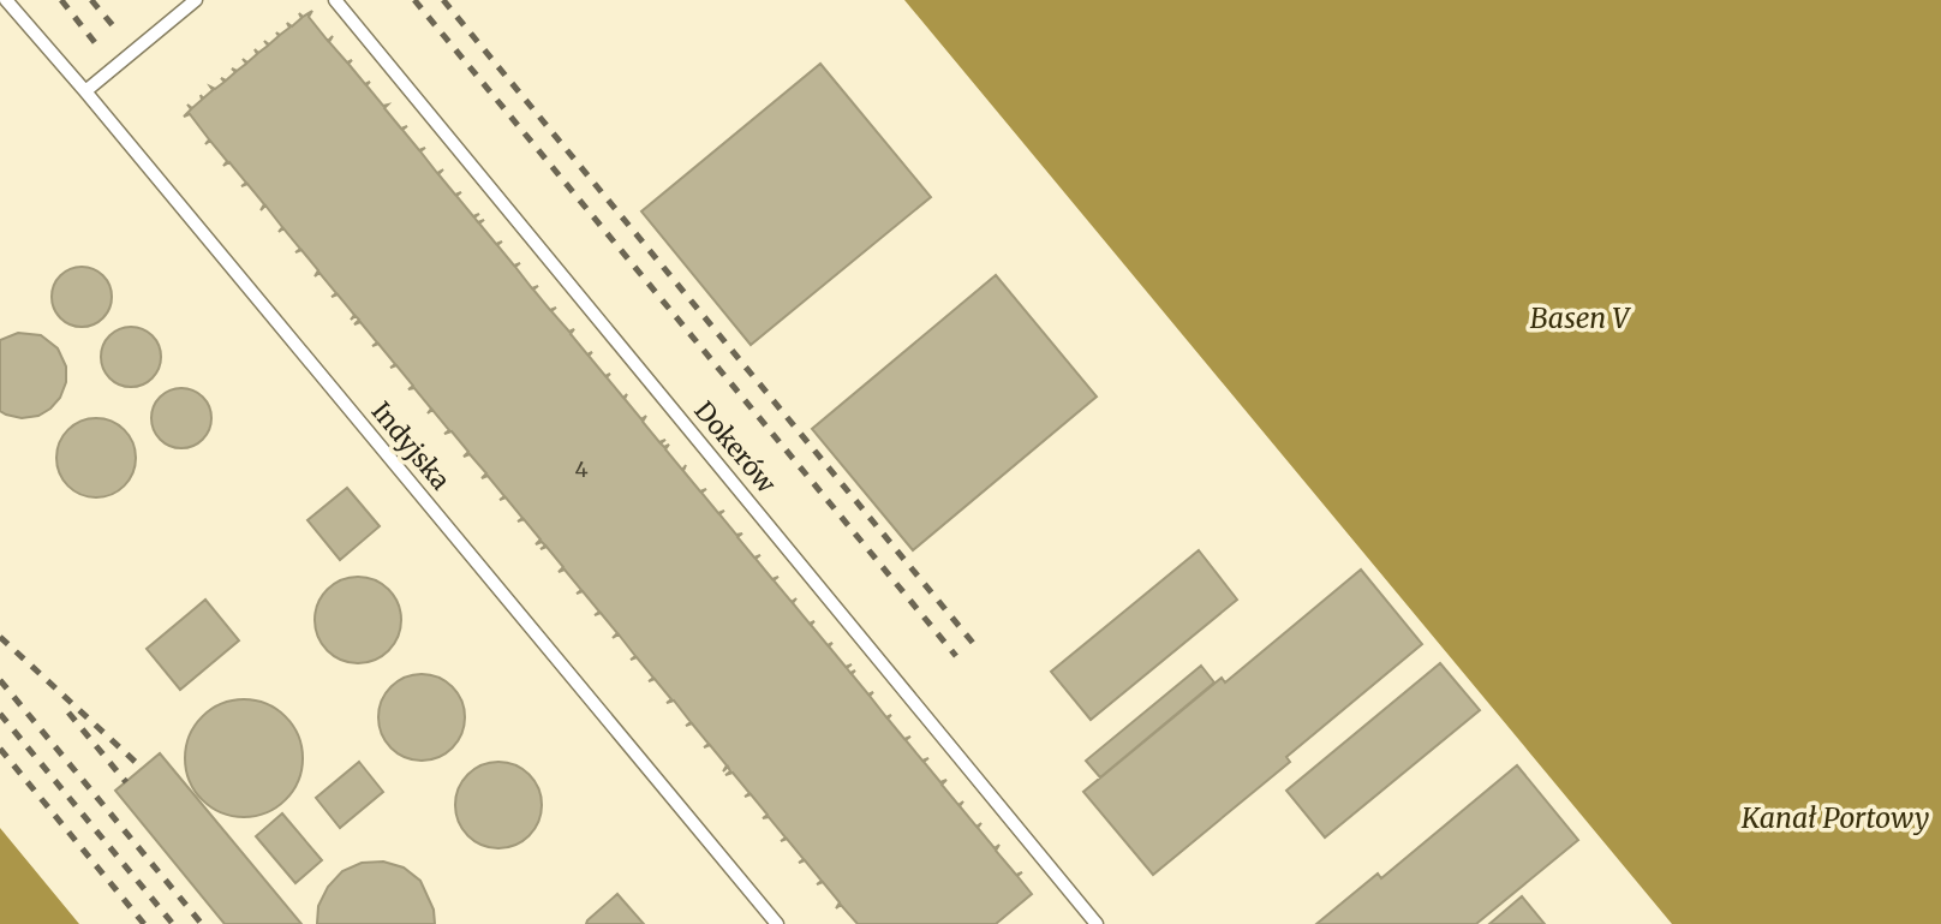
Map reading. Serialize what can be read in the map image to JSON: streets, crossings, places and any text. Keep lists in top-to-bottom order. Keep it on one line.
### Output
{"streets":{"lane":["Indyjska","Dokerów"]},"water":["Basen V","Kanał Portowy"],"house_numbers":["4"]}
